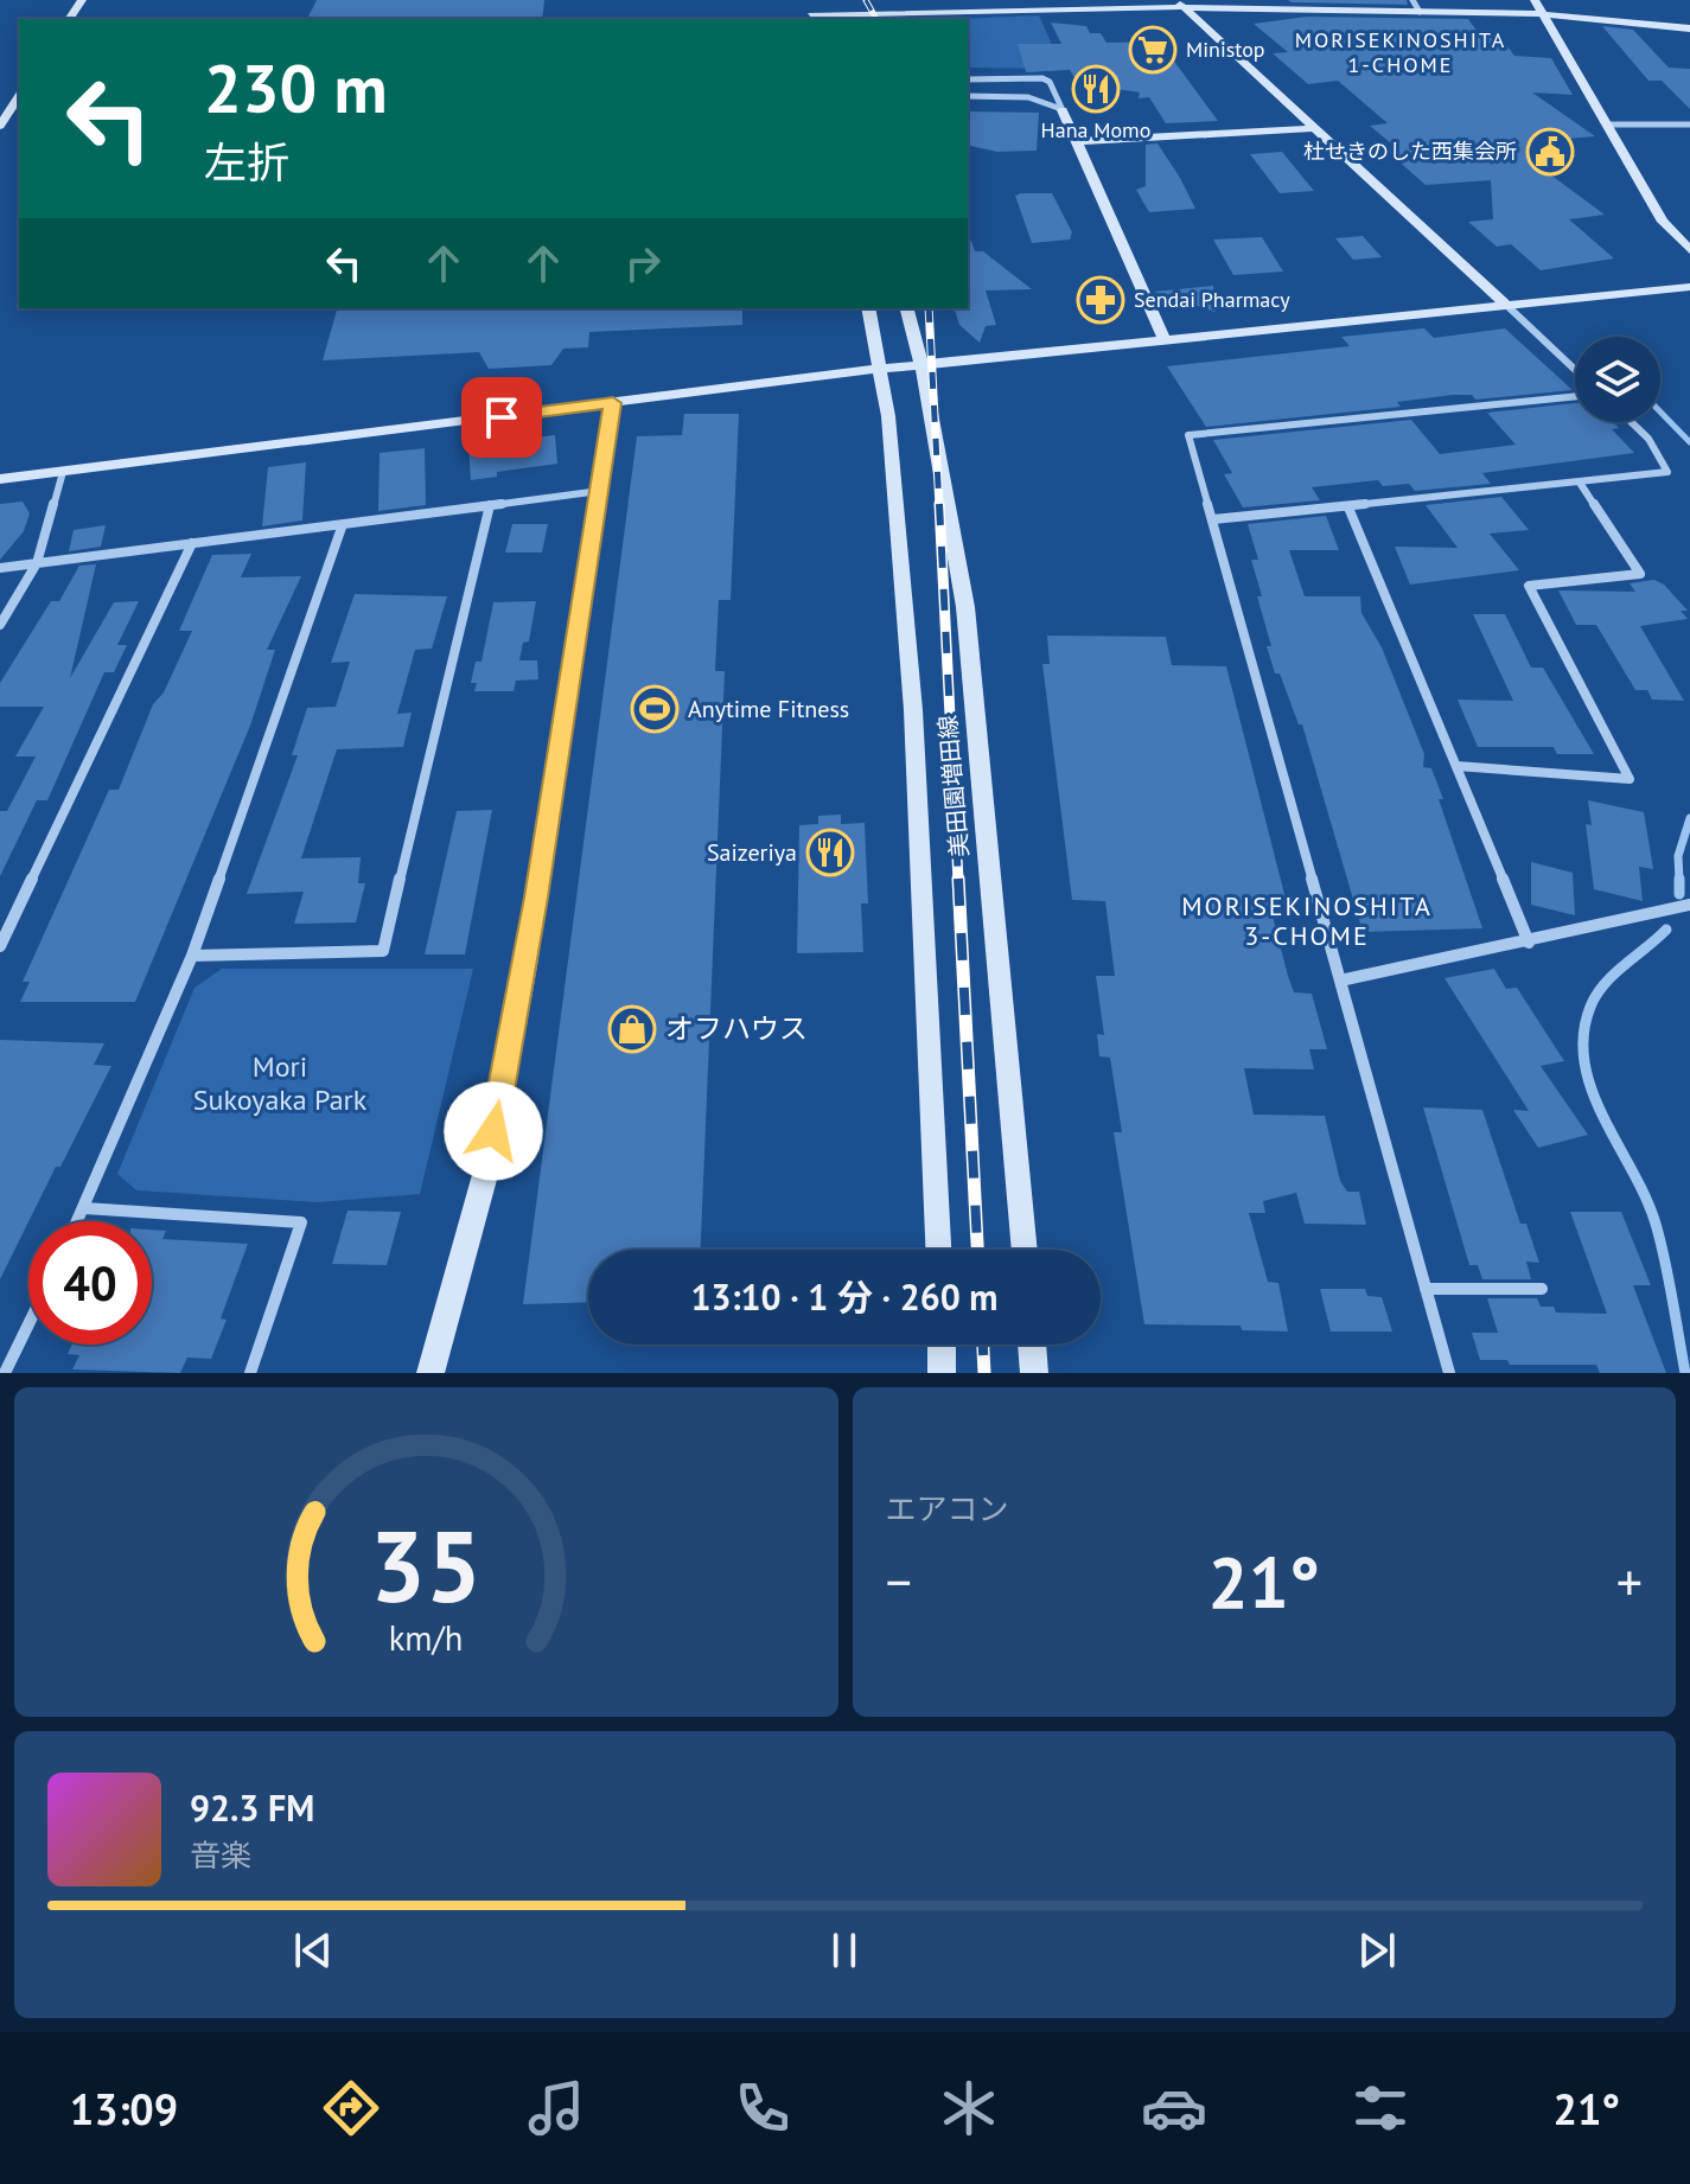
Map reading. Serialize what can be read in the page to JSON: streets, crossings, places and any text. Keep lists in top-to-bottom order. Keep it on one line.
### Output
{"streets":{"street":["美田園増田線"]},"districts":["MORISEKINOSHITA 1-CHOME","MORISEKINOSHITA 3-CHOME"],"parks":["Mori Sukoyaka Park"],"places":{"supermarket":["Ministop"],"restaurant":["Hana Momo","Saizeriya"],"public building":["杜せきのした西集会所"],"pharmacy":["Sendai Pharmacy"],"sports":["Anytime Fitness"],"shop":["オフハウス"]},"page":{"turn":["230 m","左折"],"limit":"40","trip":"13:10 · 1 分 · 260 m","tile":"エアコン","heat":["−","21°","+"],"song":["92.3 FM","音楽"],"tabs":["13:09","21°"],"gauge":["35","km/h"]}}
